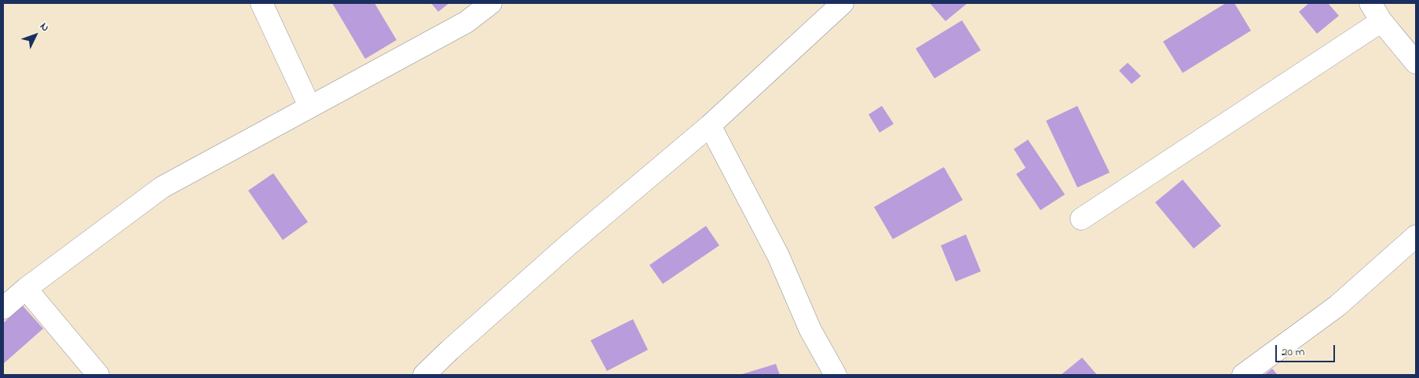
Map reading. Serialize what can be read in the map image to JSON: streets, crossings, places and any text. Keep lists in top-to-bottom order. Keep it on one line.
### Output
{"scale_bar":"20 m","north":"top right"}
